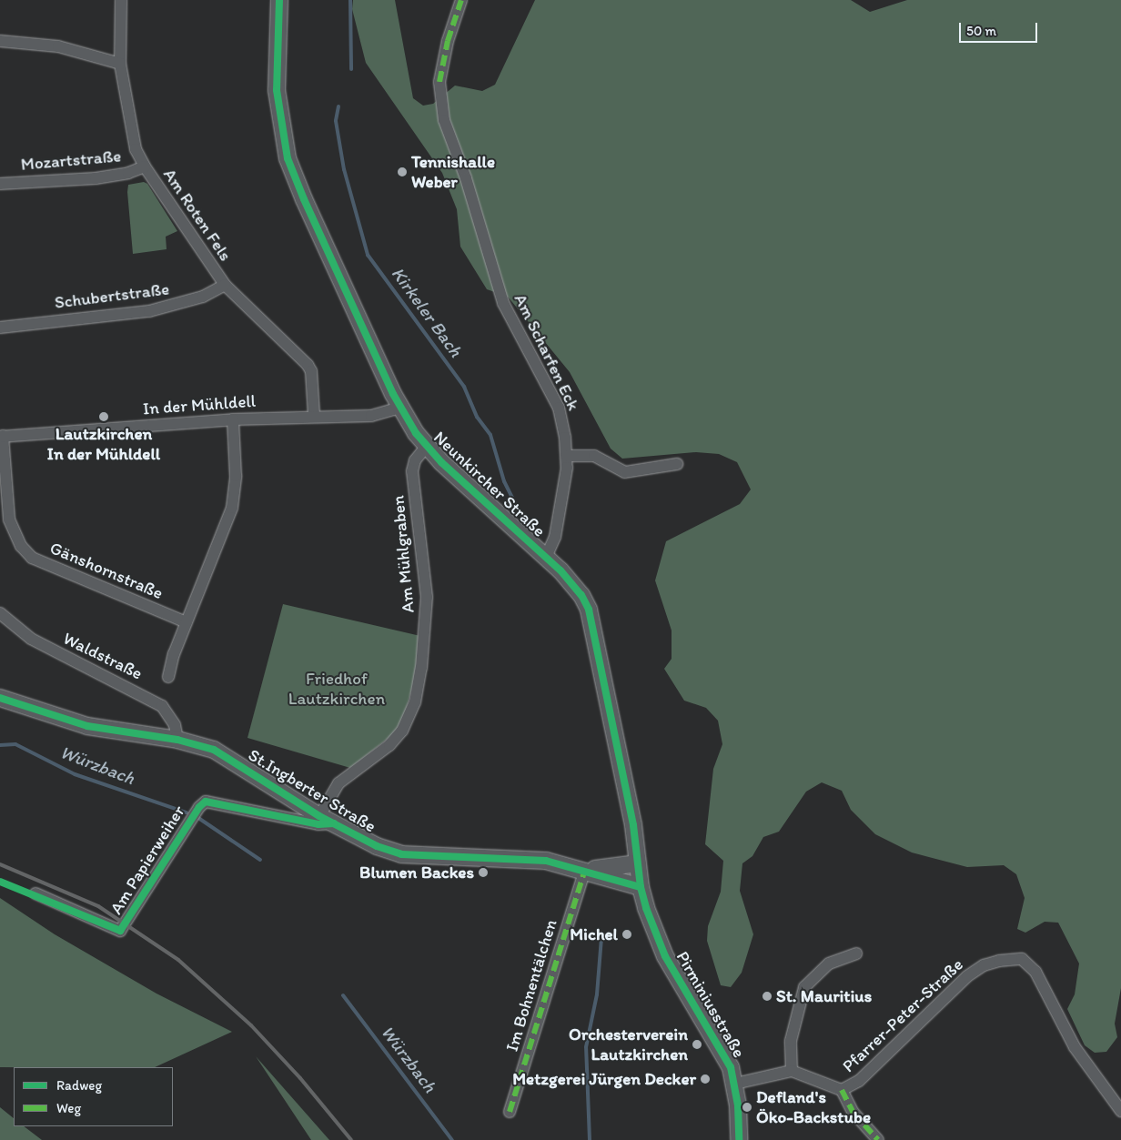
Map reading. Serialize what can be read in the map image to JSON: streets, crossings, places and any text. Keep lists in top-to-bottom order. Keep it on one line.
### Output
{"streets":{"main road":["Neunkircher Straße","St.Ingberter Straße","Pirminiusstraße"],"street":["Mozartstraße","Am Roten Fels","Schubertstraße","Am Scharfen Eck","In der Mühldell","Am Mühlgraben","Gänshornstraße","Waldstraße","Am Papierweiher","Im Bohnentälchen","Pfarrer-Peter-Straße"]},"crossings":[["Mozartstraße","Am Roten Fels"],["Am Roten Fels","Schubertstraße"],["Am Roten Fels","In der Mühldell"],["Am Scharfen Eck","Neunkircher Straße"],["In der Mühldell","Neunkircher Straße"],["In der Mühldell","Gänshornstraße"],["Neunkircher Straße","Am Mühlgraben"],["Neunkircher Straße","St.Ingberter Straße"],["Neunkircher Straße","Pirminiusstraße"],["Am Mühlgraben","St.Ingberter Straße"],["Am Mühlgraben","Am Papierweiher"],["Waldstraße","St.Ingberter Straße"],["St.Ingberter Straße","Am Papierweiher"],["St.Ingberter Straße","Im Bohnentälchen"],["St.Ingberter Straße","Pirminiusstraße"]],"water":["Kirkeler Bach","Würzbach"],"parks":["Friedhof Lautzkirchen"],"places":["Tennishalle Weber","Lautzkirchen In der Mühldell","Blumen Backes","Michel","St. Mauritius","Orchesterverein Lautzkirchen","Metzgerei Jürgen Decker","Defland's Öko-Backstube"],"legend":["Radweg","Weg"],"scale_bar":"50 m"}
